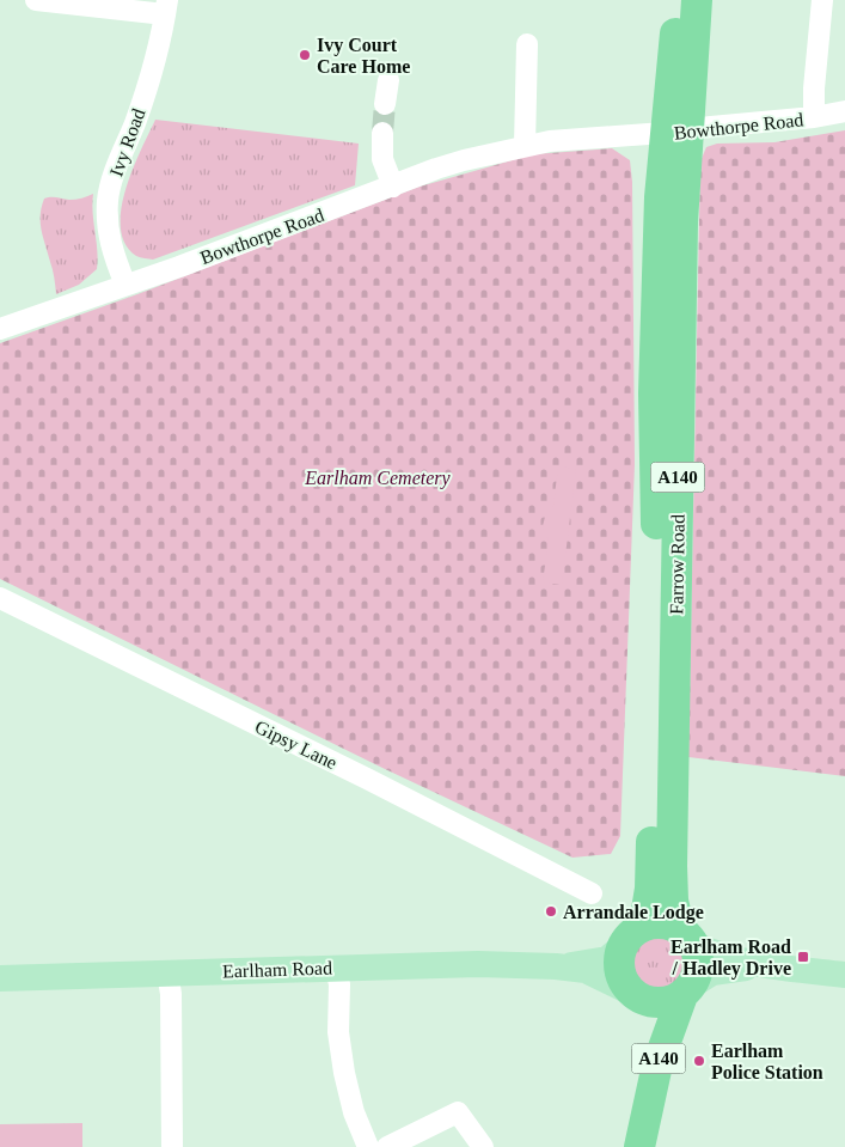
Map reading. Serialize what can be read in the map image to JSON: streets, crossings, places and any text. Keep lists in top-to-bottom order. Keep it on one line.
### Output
{"streets":{"highway":["A140","Farrow Road"],"main road":["Earlham Road"],"street":["Bowthorpe Road","Ivy Road","Gipsy Lane"]},"crossings":[["Bowthorpe Road","Ivy Road"],["Bowthorpe Road","A140"],["Bowthorpe Road","Farrow Road"],["A140","Farrow Road"],["A140","Earlham Road"],["Farrow Road","Earlham Road"]],"parks":["Earlham Cemetery"],"places":{"other":["Ivy Court Care Home","Arrandale Lodge","Earlham Police Station"],"transit":["Earlham Road / Hadley Drive"]}}
